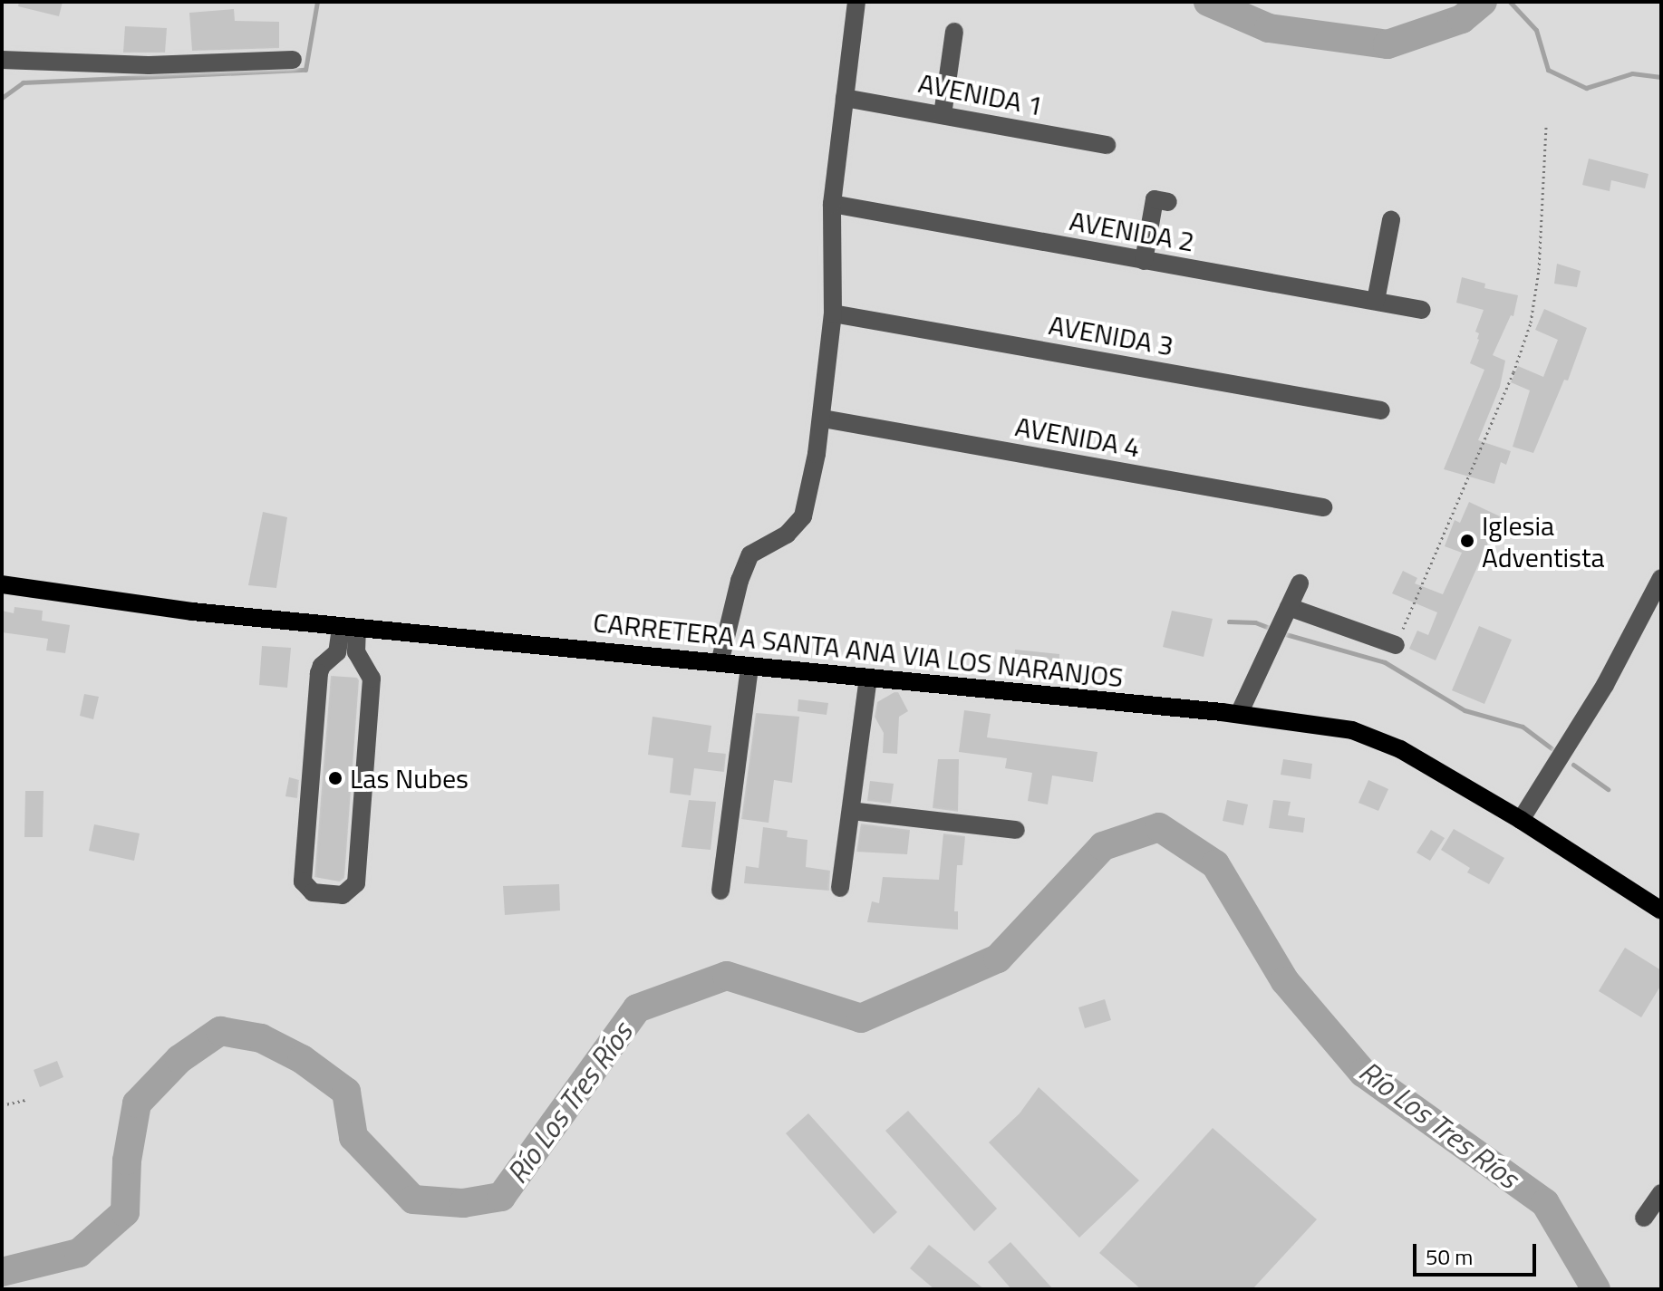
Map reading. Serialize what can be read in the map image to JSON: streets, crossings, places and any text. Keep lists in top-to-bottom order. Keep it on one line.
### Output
{"streets":{"main road":["CARRETERA A SANTA ANA VIA LOS NARANJOS"],"street":["AVENIDA 1","AVENIDA 2","AVENIDA 3","AVENIDA 4"]},"water":["Río Los Tres Ríos"],"places":["Iglesia Adventista","Las Nubes"],"scale_bar":"50 m"}
